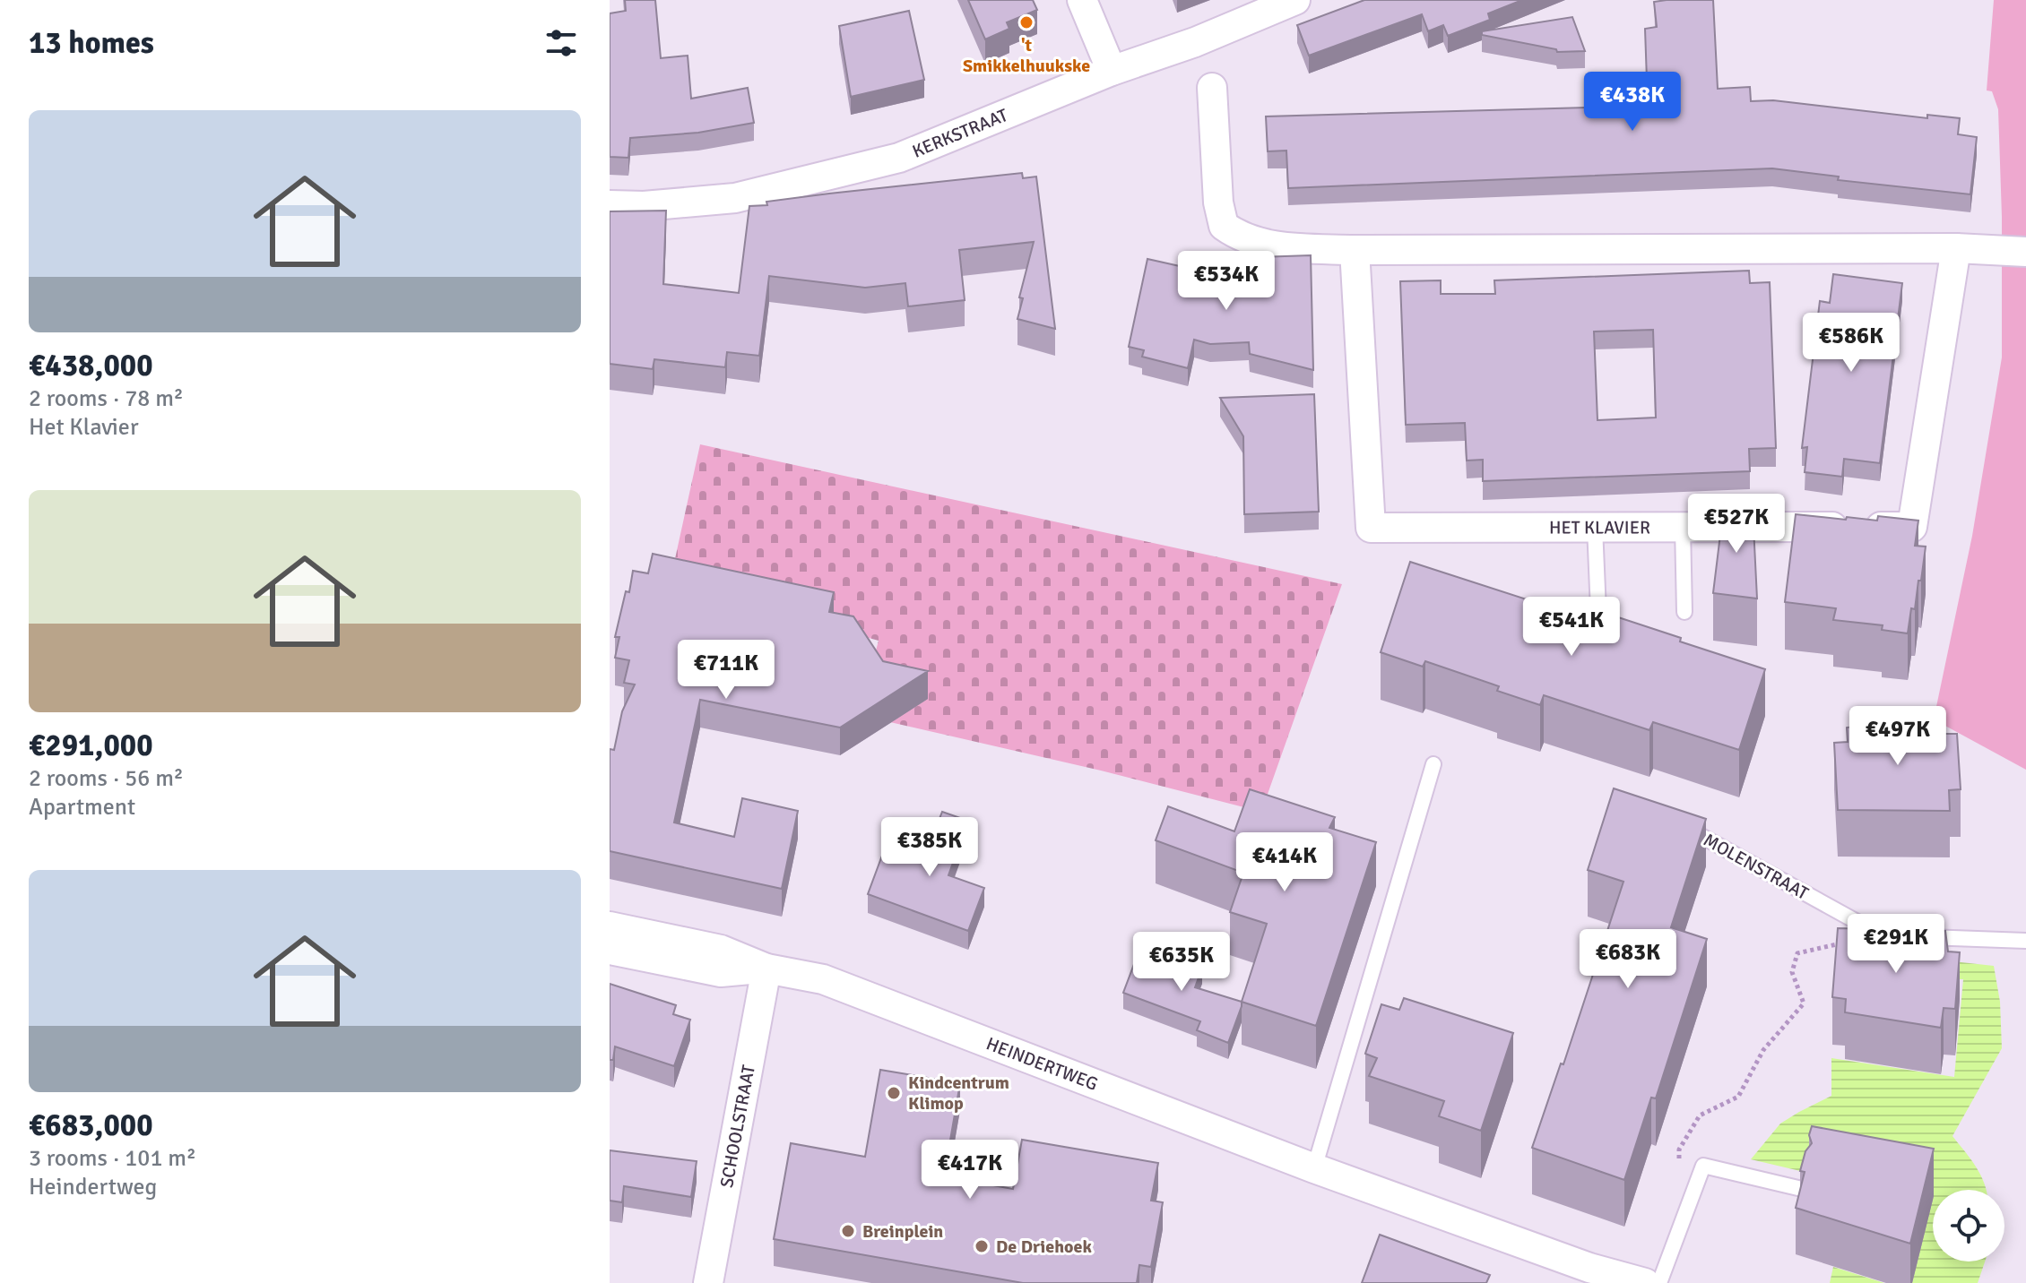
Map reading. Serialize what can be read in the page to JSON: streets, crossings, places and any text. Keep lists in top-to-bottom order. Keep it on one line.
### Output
{"streets":{"street":["KERKSTRAAT","HET KLAVIER","HEINDERTWEG","SCHOOLSTRAAT"],"lane":["MOLENSTRAAT"]},"crossings":[["HEINDERTWEG","SCHOOLSTRAAT"]],"places":["'t Smikkelhuukske","Kindcentrum Klimop","Breinplein","De Driehoek"],"page":{"heading":"13 homes","price":["€438K","€534K","€586K","€527K","€541K","€711K","€497K","€385K","€414K","€291K","€683K","€635K","€417K"],"list":[{"name":"€438,000","note":"2 rooms · 78 m² · Het Klavier"},{"name":"€291,000","note":"2 rooms · 56 m² · Apartment"},{"name":"€683,000","note":"3 rooms · 101 m² · Heindertweg"}]}}
